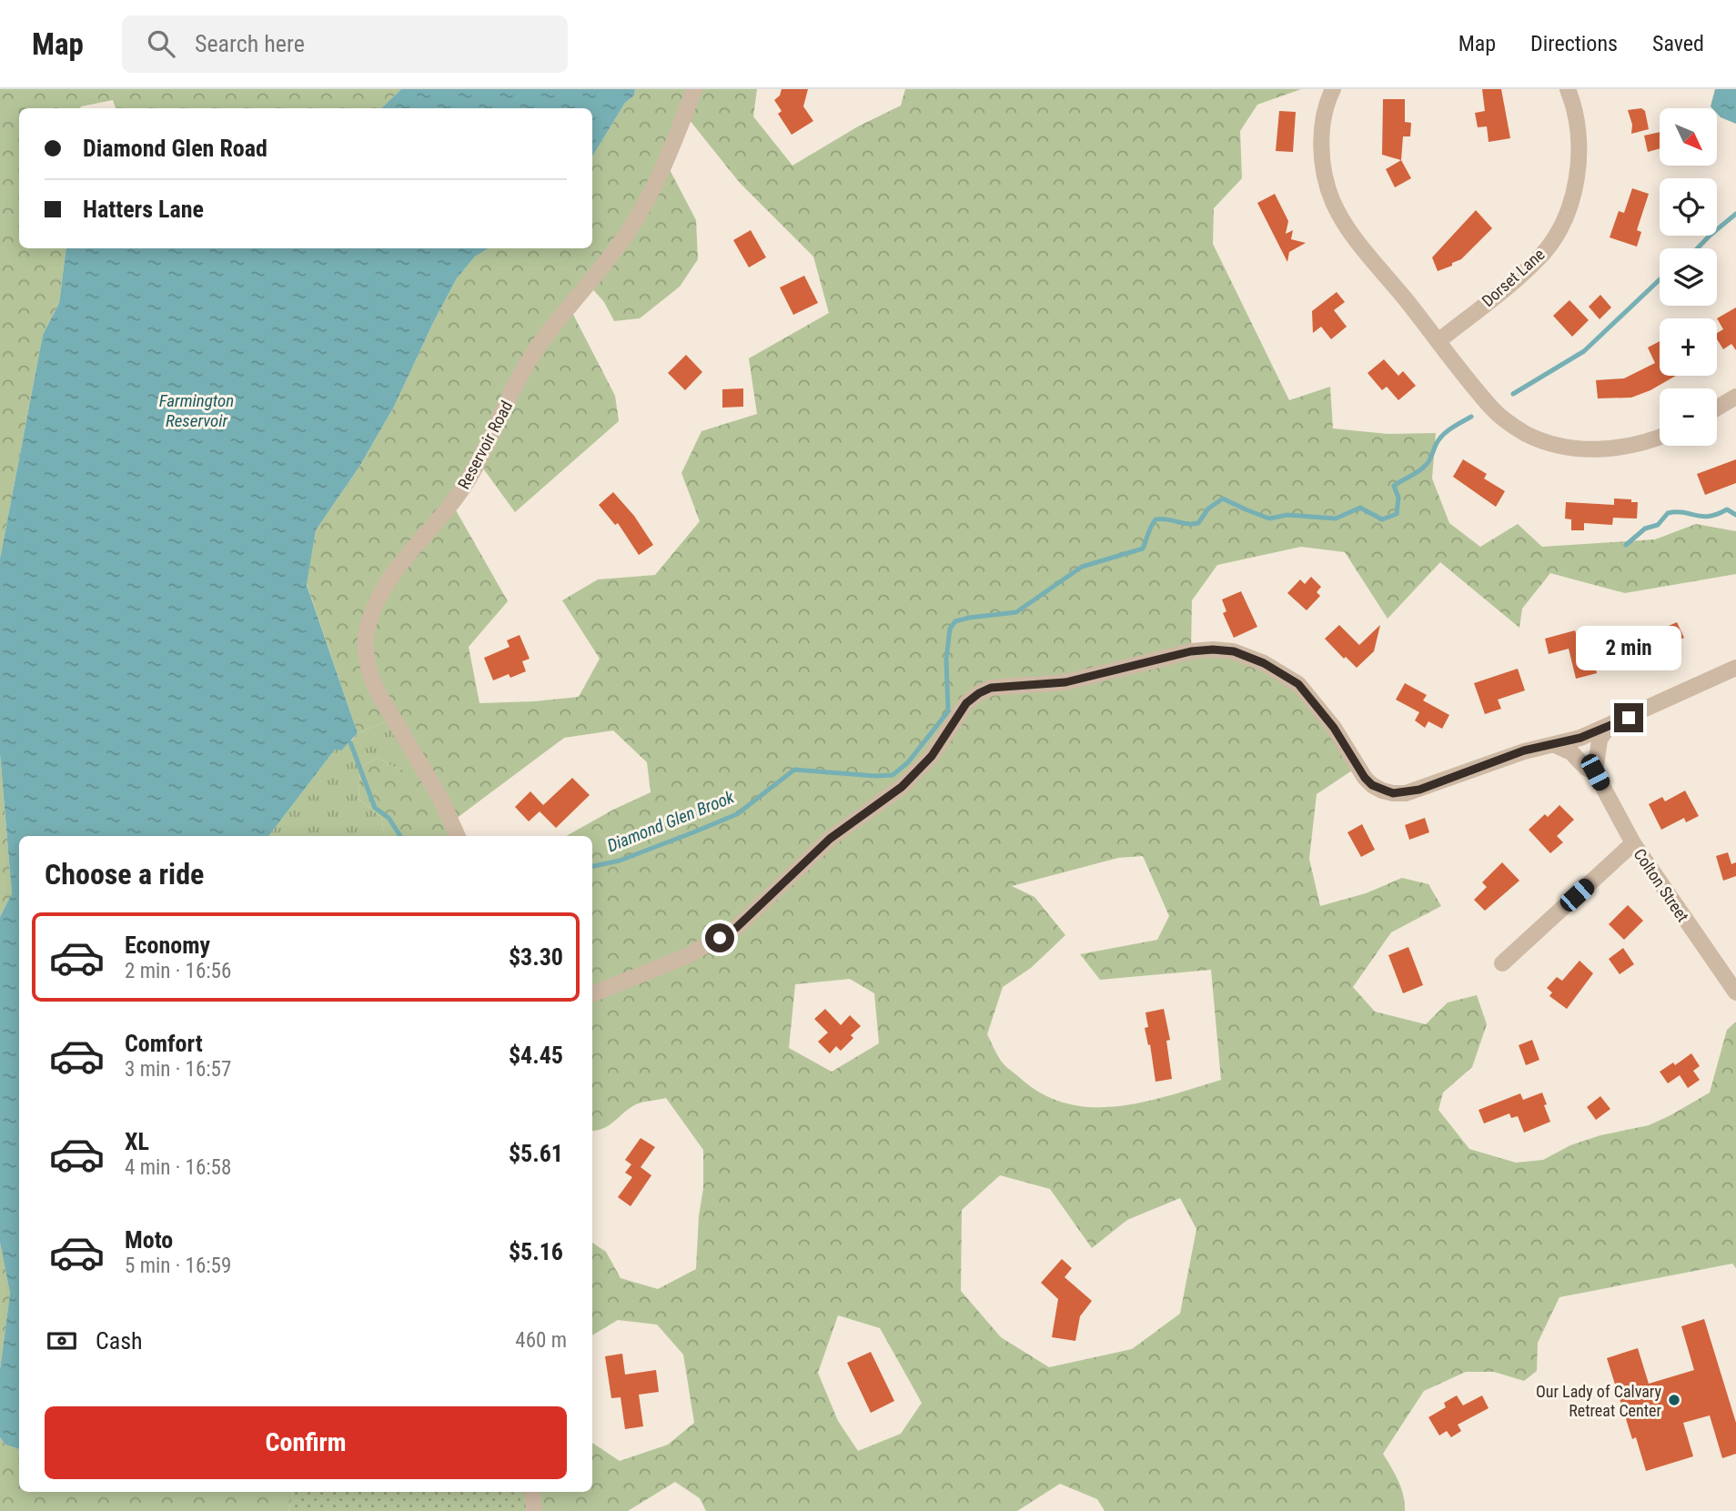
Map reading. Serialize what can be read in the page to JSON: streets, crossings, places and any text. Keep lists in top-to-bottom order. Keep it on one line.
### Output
{"streets":{"street":["Dorset Lane","Reservoir Road","Colton Street"]},"water":["Farmington Reservoir","Diamond Glen Brook"],"places":["Our Lady of Calvary Retreat Center"],"north":"bottom right","page":{"header":"Map","search":"Search here","nav":["Map","Directions","Saved"],"map_buttons":["+","−"],"banner":["Diamond Glen Road","Hatters Lane"],"bubble":"2 min","heading":"Choose a ride","list":[{"name":"Economy","note":"2 min · 16:56","value":"$3.30"},{"name":"Comfort","note":"3 min · 16:57","value":"$4.45"},{"name":"XL","note":"4 min · 16:58","value":"$5.61"},{"name":"Moto","note":"5 min · 16:59","value":"$5.16"}],"pay":["Cash","460 m"],"buttons":"Confirm"}}
